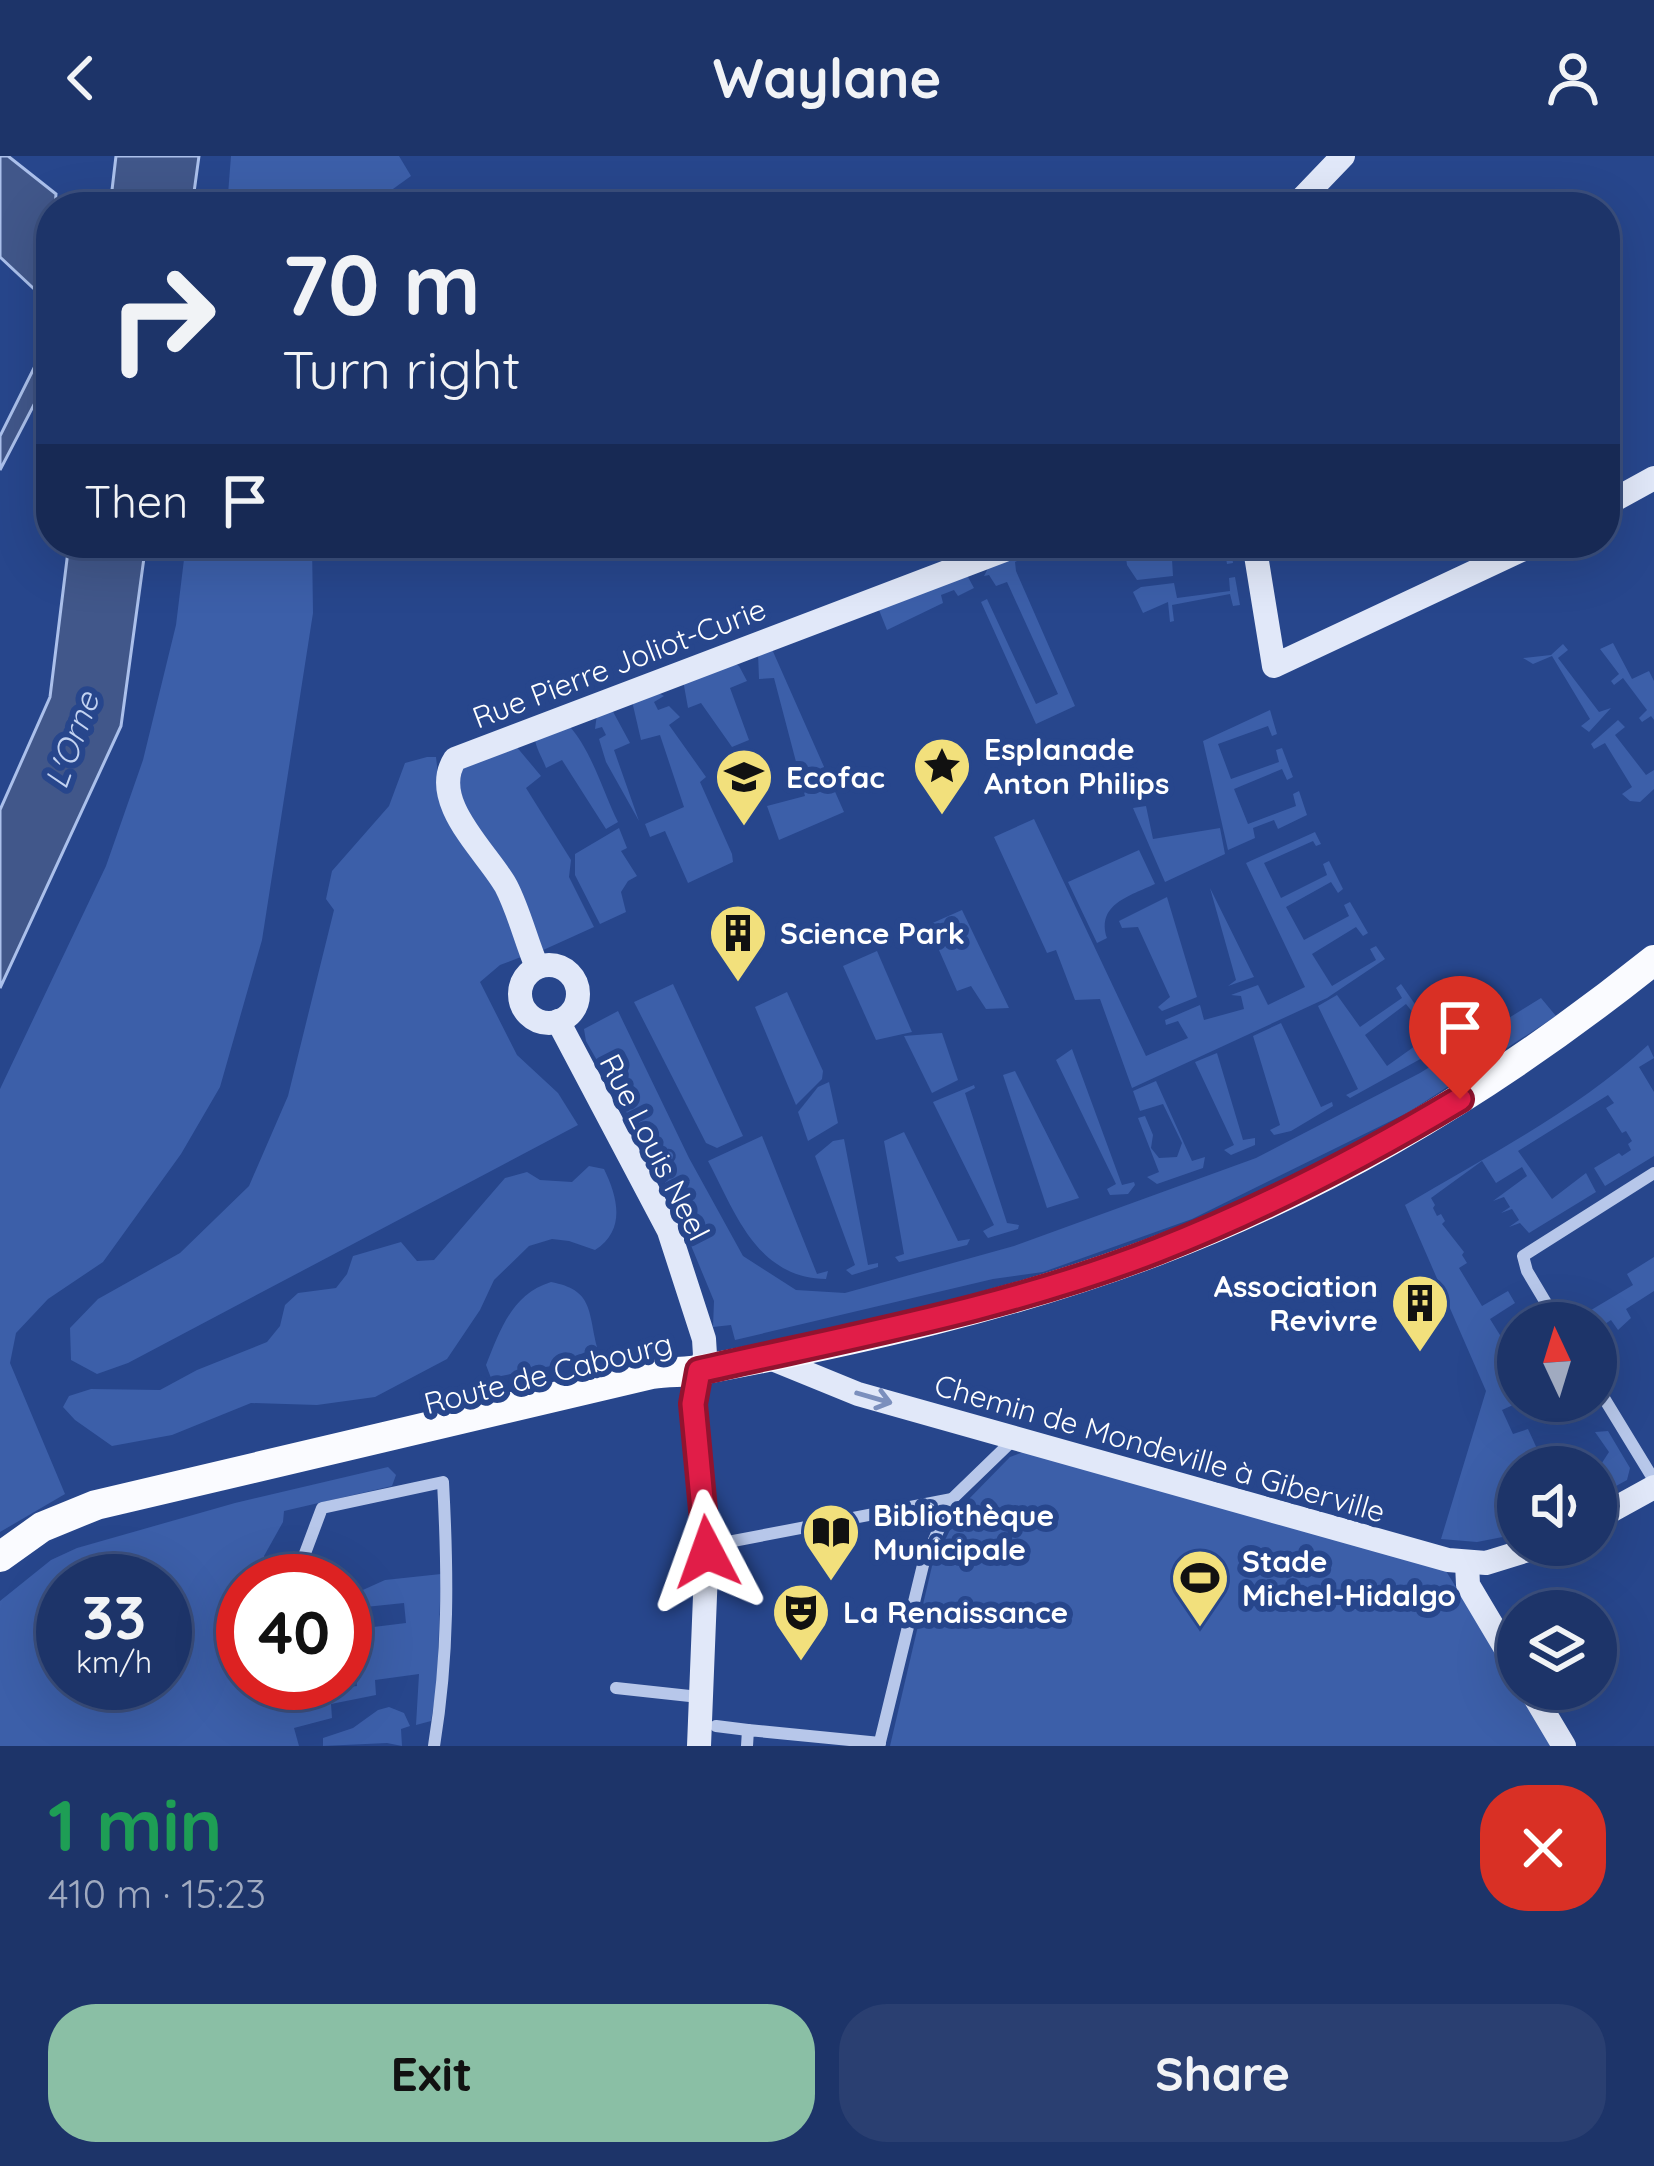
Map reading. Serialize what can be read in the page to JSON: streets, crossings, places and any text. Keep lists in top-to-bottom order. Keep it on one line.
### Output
{"streets":{"main road":["Route de Cabourg"],"street":["Rue Pierre Joliot-Curie","Rue Louis Neel","Chemin de Mondeville à Giberville"]},"crossings":[["Rue Pierre Joliot-Curie","Rue Louis Neel"],["Rue Louis Neel","Route de Cabourg"]],"water":["L'Orne"],"places":{"place":["Esplanade Anton Philips"],"school or university":["Ecofac"],"building":["Science Park","Association Revivre"],"library":["Bibliothèque Municipale"],"sports":["Stade Michel-Hidalgo"],"theatre":["La Renaissance"]},"north":"top","page":{"header":"Waylane","turn":["70 m","Turn right"],"then":"Then","speed":"33 km/h","limit":"40","heading":["1 min","410 m · 15:23"],"buttons":["Exit","Share"]}}
